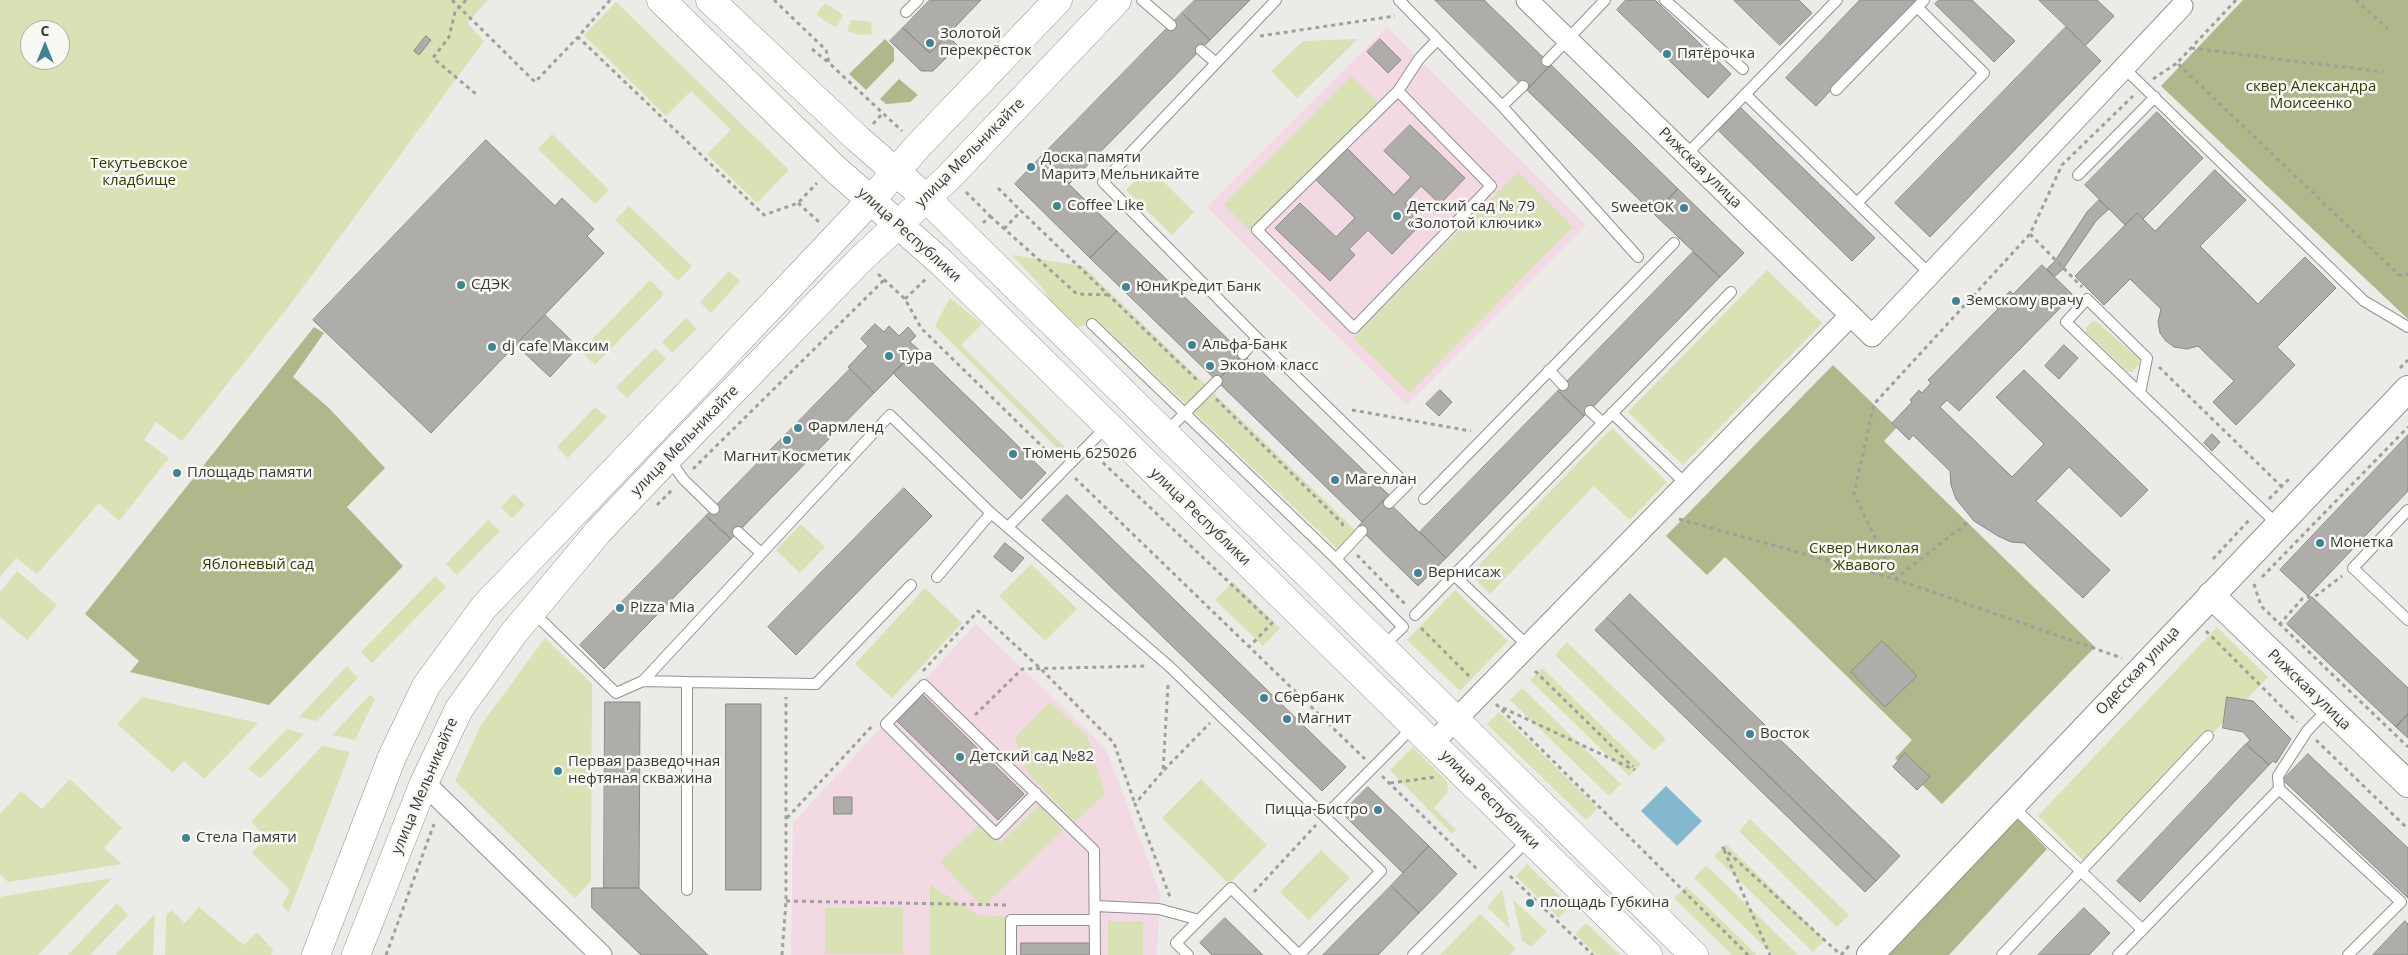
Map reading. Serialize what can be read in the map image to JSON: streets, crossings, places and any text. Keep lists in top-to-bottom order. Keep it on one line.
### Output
{"streets":{"main road":["улица Мельникайте","улица Республики"],"street":["Рижская улица","Одесская улица"]},"crossings":[["улица Мельникайте","улица Республики"],["Рижская улица","Одесская улица"]],"parks":["сквер Александра Моисеенко","Текутьевское кладбище","Сквер Николая Жвавого","Яблоневый сад"],"places":["Золотой перекрёсток","Пятёрочка","Доска памяти Маритэ Мельникайте","Coffee Like","SweetOK","Детский сад № 79 «Золотой ключик»","СДЭК","ЮниКредит Банк","Земскому врачу","Альфа-Банк","dj cafe Максим","Тура","Эконом класс","Фармленд","Магнит Косметик","Тюмень 625026","Площадь памяти","Магеллан","Монетка","Вернисаж","Pizza Mia","Сбербанк","Магнит","Восток","Детский сад №82","Первая разведочная нефтяная скважина","Пицца-Бистро","Стела Памяти","площадь Губкина"],"north":"top"}
